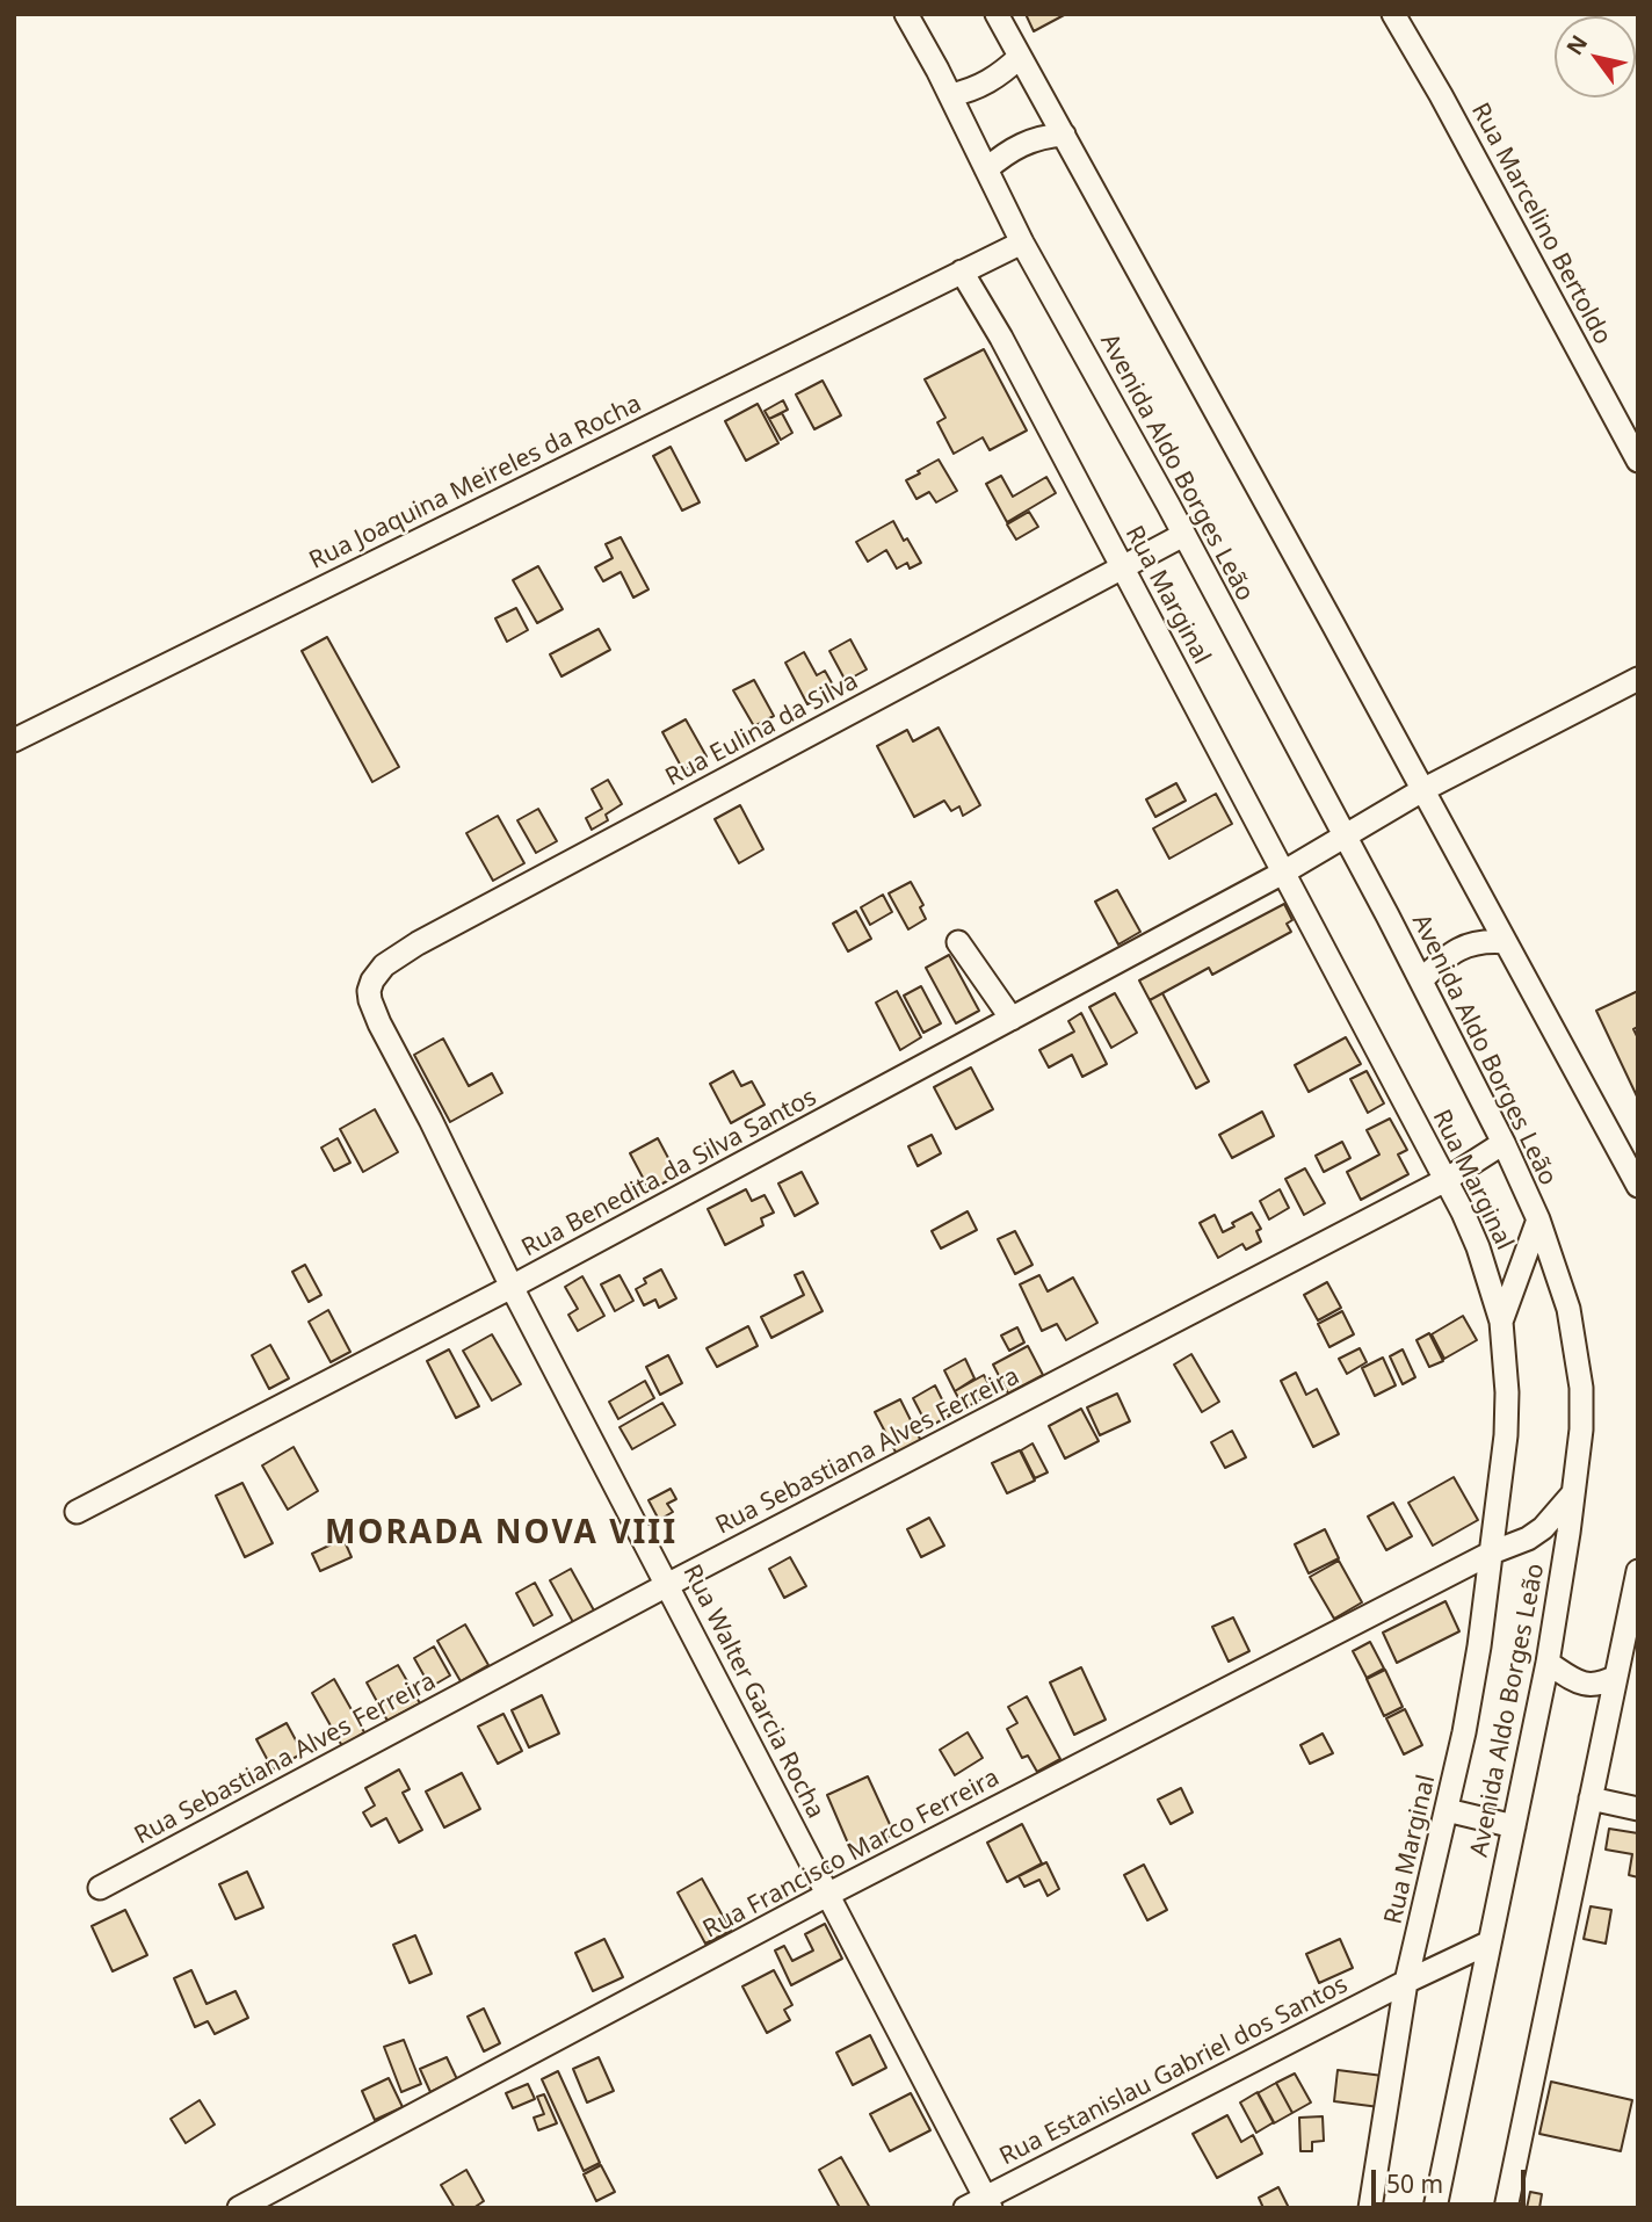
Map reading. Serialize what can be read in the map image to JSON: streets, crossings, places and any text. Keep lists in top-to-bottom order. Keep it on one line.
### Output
{"streets":{"street":["Rua Marcelino Bertoldo","Avenida Aldo Borges Leão","Rua Joaquina Meireles da Rocha","Rua Marginal","Rua Eulina da Silva","Rua Benedita da Silva Santos","Rua Sebastiana Alves Ferreira","Rua Walter Garcia Rocha","Rua Francisco Marco Ferreira","Rua Estanislau Gabriel dos Santos"]},"crossings":[["Avenida Aldo Borges Leão","Rua Joaquina Meireles da Rocha"],["Avenida Aldo Borges Leão","Rua Eulina da Silva"],["Avenida Aldo Borges Leão","Rua Benedita da Silva Santos"],["Avenida Aldo Borges Leão","Rua Sebastiana Alves Ferreira"],["Avenida Aldo Borges Leão","Rua Francisco Marco Ferreira"],["Avenida Aldo Borges Leão","Rua Estanislau Gabriel dos Santos"],["Rua Joaquina Meireles da Rocha","Rua Marginal"],["Rua Marginal","Rua Eulina da Silva"],["Rua Marginal","Rua Benedita da Silva Santos"],["Rua Marginal","Rua Sebastiana Alves Ferreira"],["Rua Marginal","Rua Francisco Marco Ferreira"],["Rua Marginal","Rua Estanislau Gabriel dos Santos"],["Rua Eulina da Silva","Rua Walter Garcia Rocha"],["Rua Benedita da Silva Santos","Rua Walter Garcia Rocha"],["Rua Sebastiana Alves Ferreira","Rua Walter Garcia Rocha"],["Rua Walter Garcia Rocha","Rua Francisco Marco Ferreira"],["Rua Walter Garcia Rocha","Rua Estanislau Gabriel dos Santos"]],"districts":["MORADA NOVA VIII"],"scale_bar":"50 m","north":"top left"}
